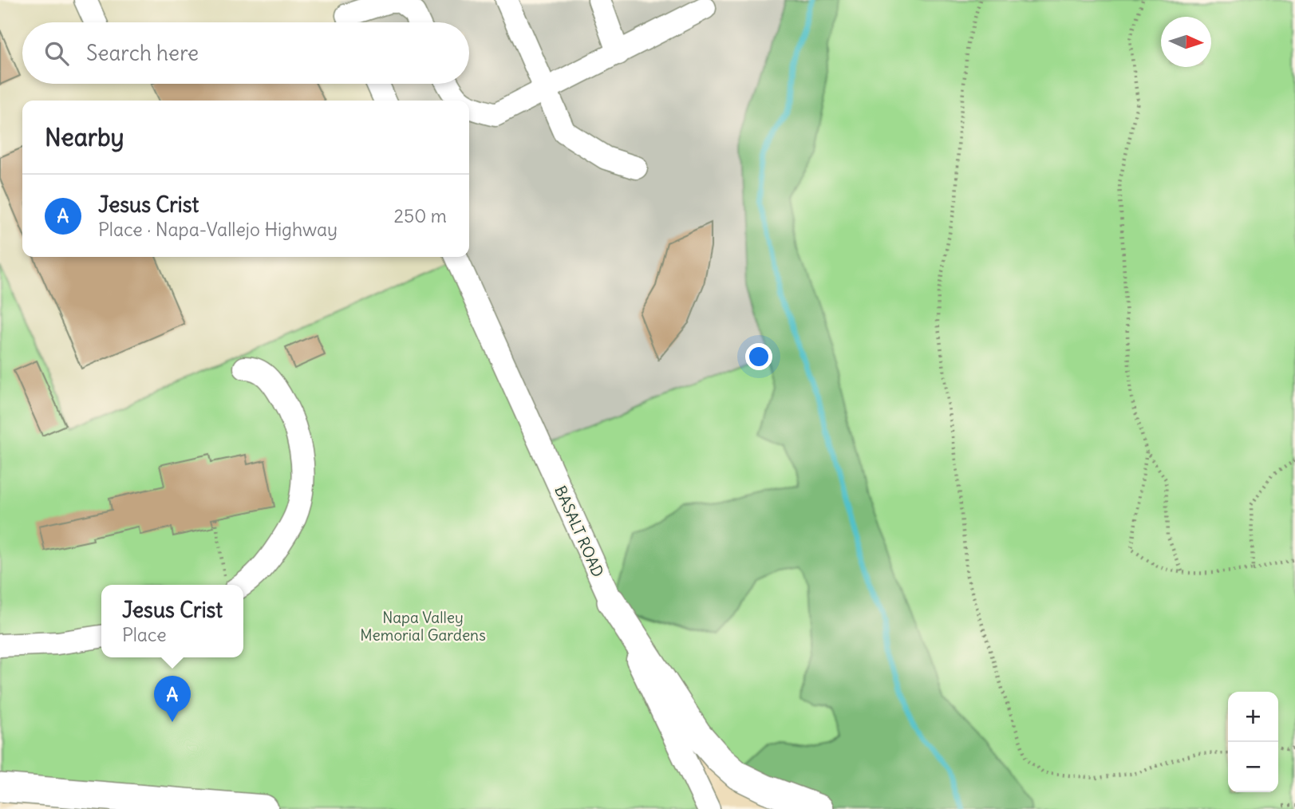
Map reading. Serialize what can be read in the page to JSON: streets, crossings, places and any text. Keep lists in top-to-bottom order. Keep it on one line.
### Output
{"streets":{"street":["BASALT ROAD"]},"parks":["Napa Valley Memorial Gardens"],"north":"right","page":{"search":"Search here","heading":"Nearby","list":[{"mark":"A","name":"Jesus Crist","note":"Place · Napa-Vallejo Highway","value":"250 m"}],"popup":["Jesus Crist","Place"],"pins":"A","map_buttons":["+","−"]}}
